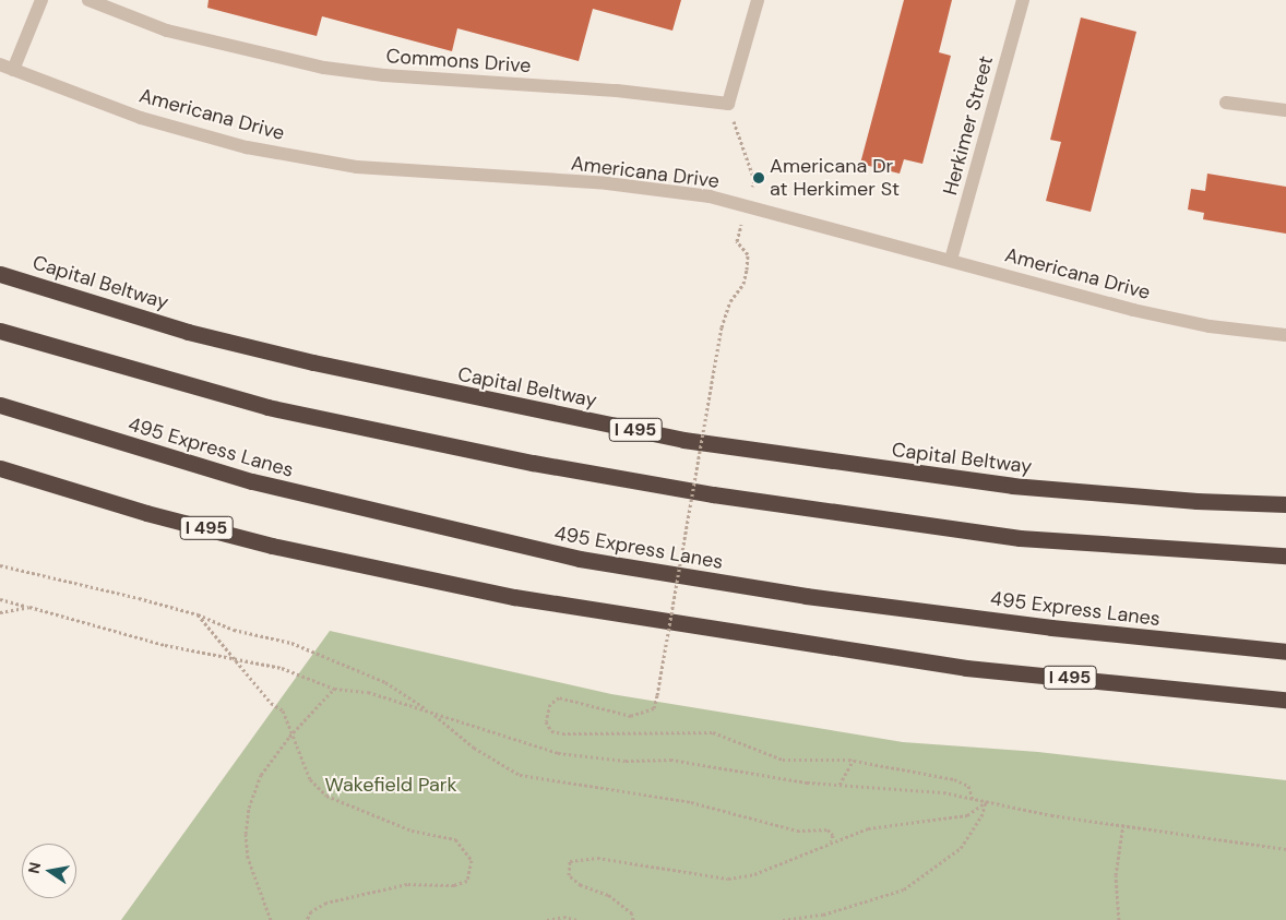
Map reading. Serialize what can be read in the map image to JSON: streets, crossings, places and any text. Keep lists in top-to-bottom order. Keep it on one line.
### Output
{"streets":{"highway":["Capital Beltway","I 495","495 Express Lanes"],"street":["Commons Drive","Americana Drive","Herkimer Street"]},"crossings":[["Americana Drive","Herkimer Street"]],"parks":["Wakefield Park"],"places":["Americana Dr at Herkimer St"],"north":"left"}
